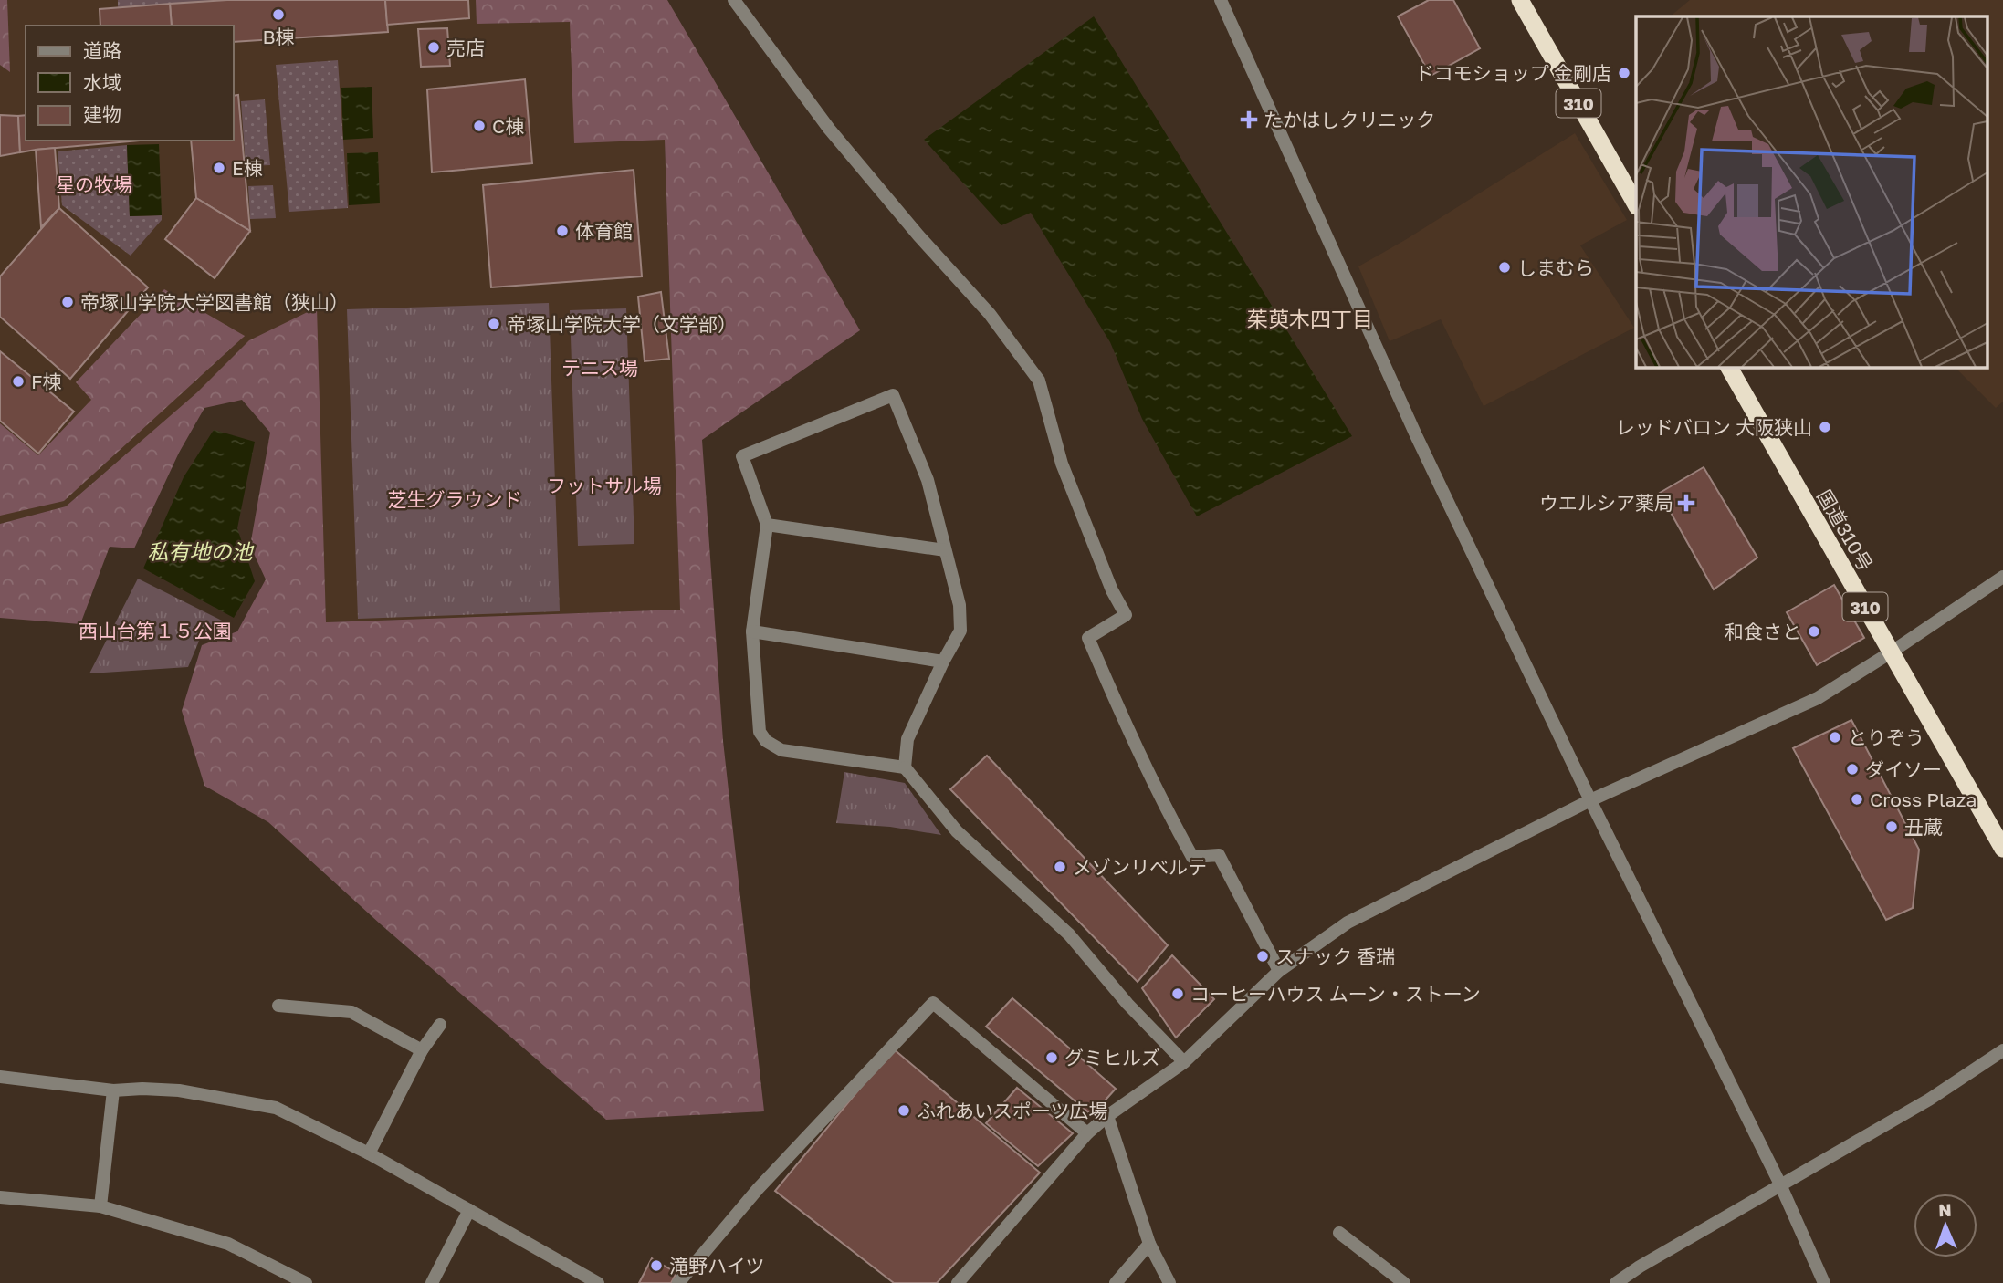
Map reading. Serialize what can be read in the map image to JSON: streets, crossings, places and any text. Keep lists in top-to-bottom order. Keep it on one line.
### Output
{"streets":{"highway":["310","国道310号"]},"districts":["茱萸木四丁目"],"water":["私有地の池"],"parks":["星の牧場","テニス場","フットサル場","芝生グラウンド","西山台第１５公園"],"places":{"other":["B棟","売店","ドコモショップ 金剛店","C棟","E棟","体育館","しまむら","帝塚山学院大学図書館（狭山）","帝塚山学院大学（文学部）","F棟","レッドバロン 大阪狭山","和食さと","とりぞう","ダイソー","Cross Plaza","丑蔵","メゾンリベルテ","スナック 香瑞","コーヒーハウス ムーン・ストーン","グミヒルズ","ふれあいスポーツ広場","滝野ハイツ"],"health":["たかはしクリニック","ウエルシア薬局"]},"legend":["道路","水域","建物"],"north":"top"}
